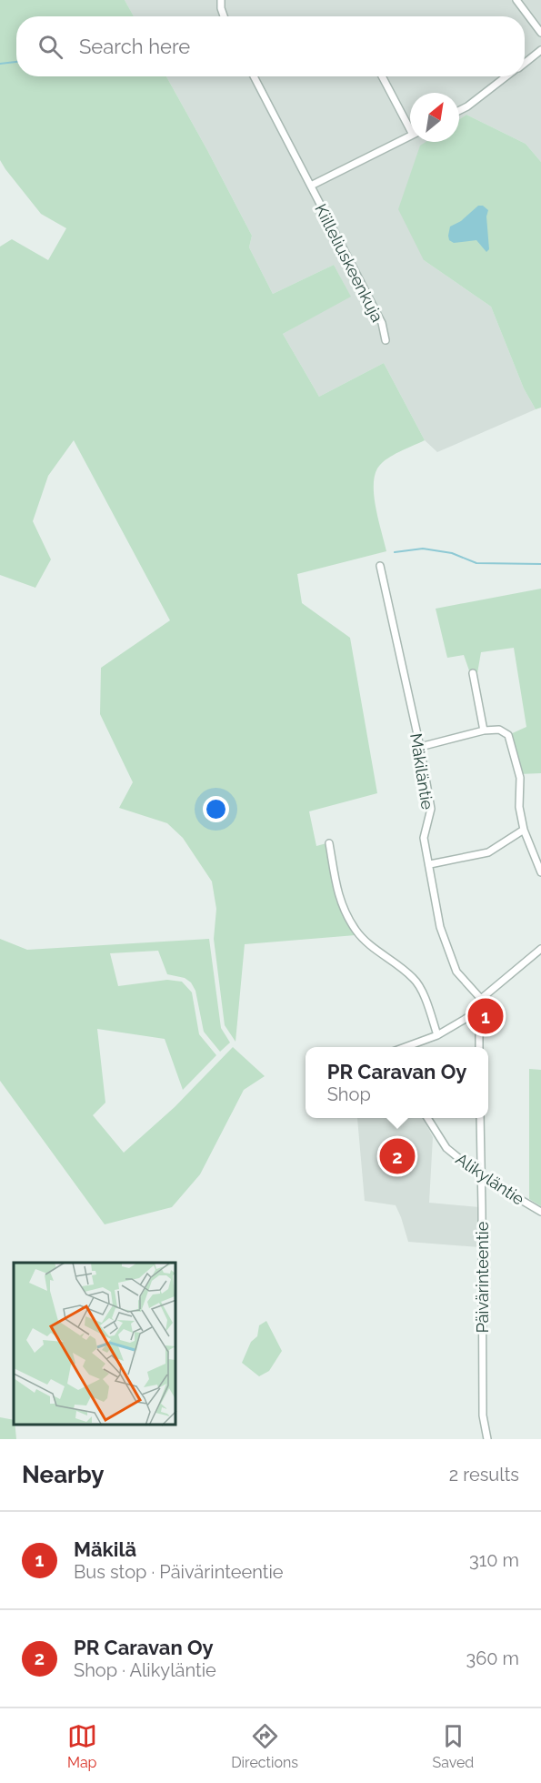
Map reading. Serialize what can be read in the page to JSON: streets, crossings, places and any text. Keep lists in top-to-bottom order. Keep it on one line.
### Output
{"streets":{"street":["Kiilleliuskeenkuja","Mäkiläntie","Alikyläntie","Päivärinteentie"]},"crossings":[["Alikyläntie","Päivärinteentie"]],"north":"top right","page":{"search":"Search here","pins":["1","2"],"popup":["PR Caravan Oy","Shop"],"heading":["Nearby","2 results"],"list":[{"mark":"1","name":"Mäkilä","note":"Bus stop · Päivärinteentie","value":"310 m"},{"mark":"2","name":"PR Caravan Oy","note":"Shop · Alikyläntie","value":"360 m"}],"nav":["Map","Directions","Saved"]}}
